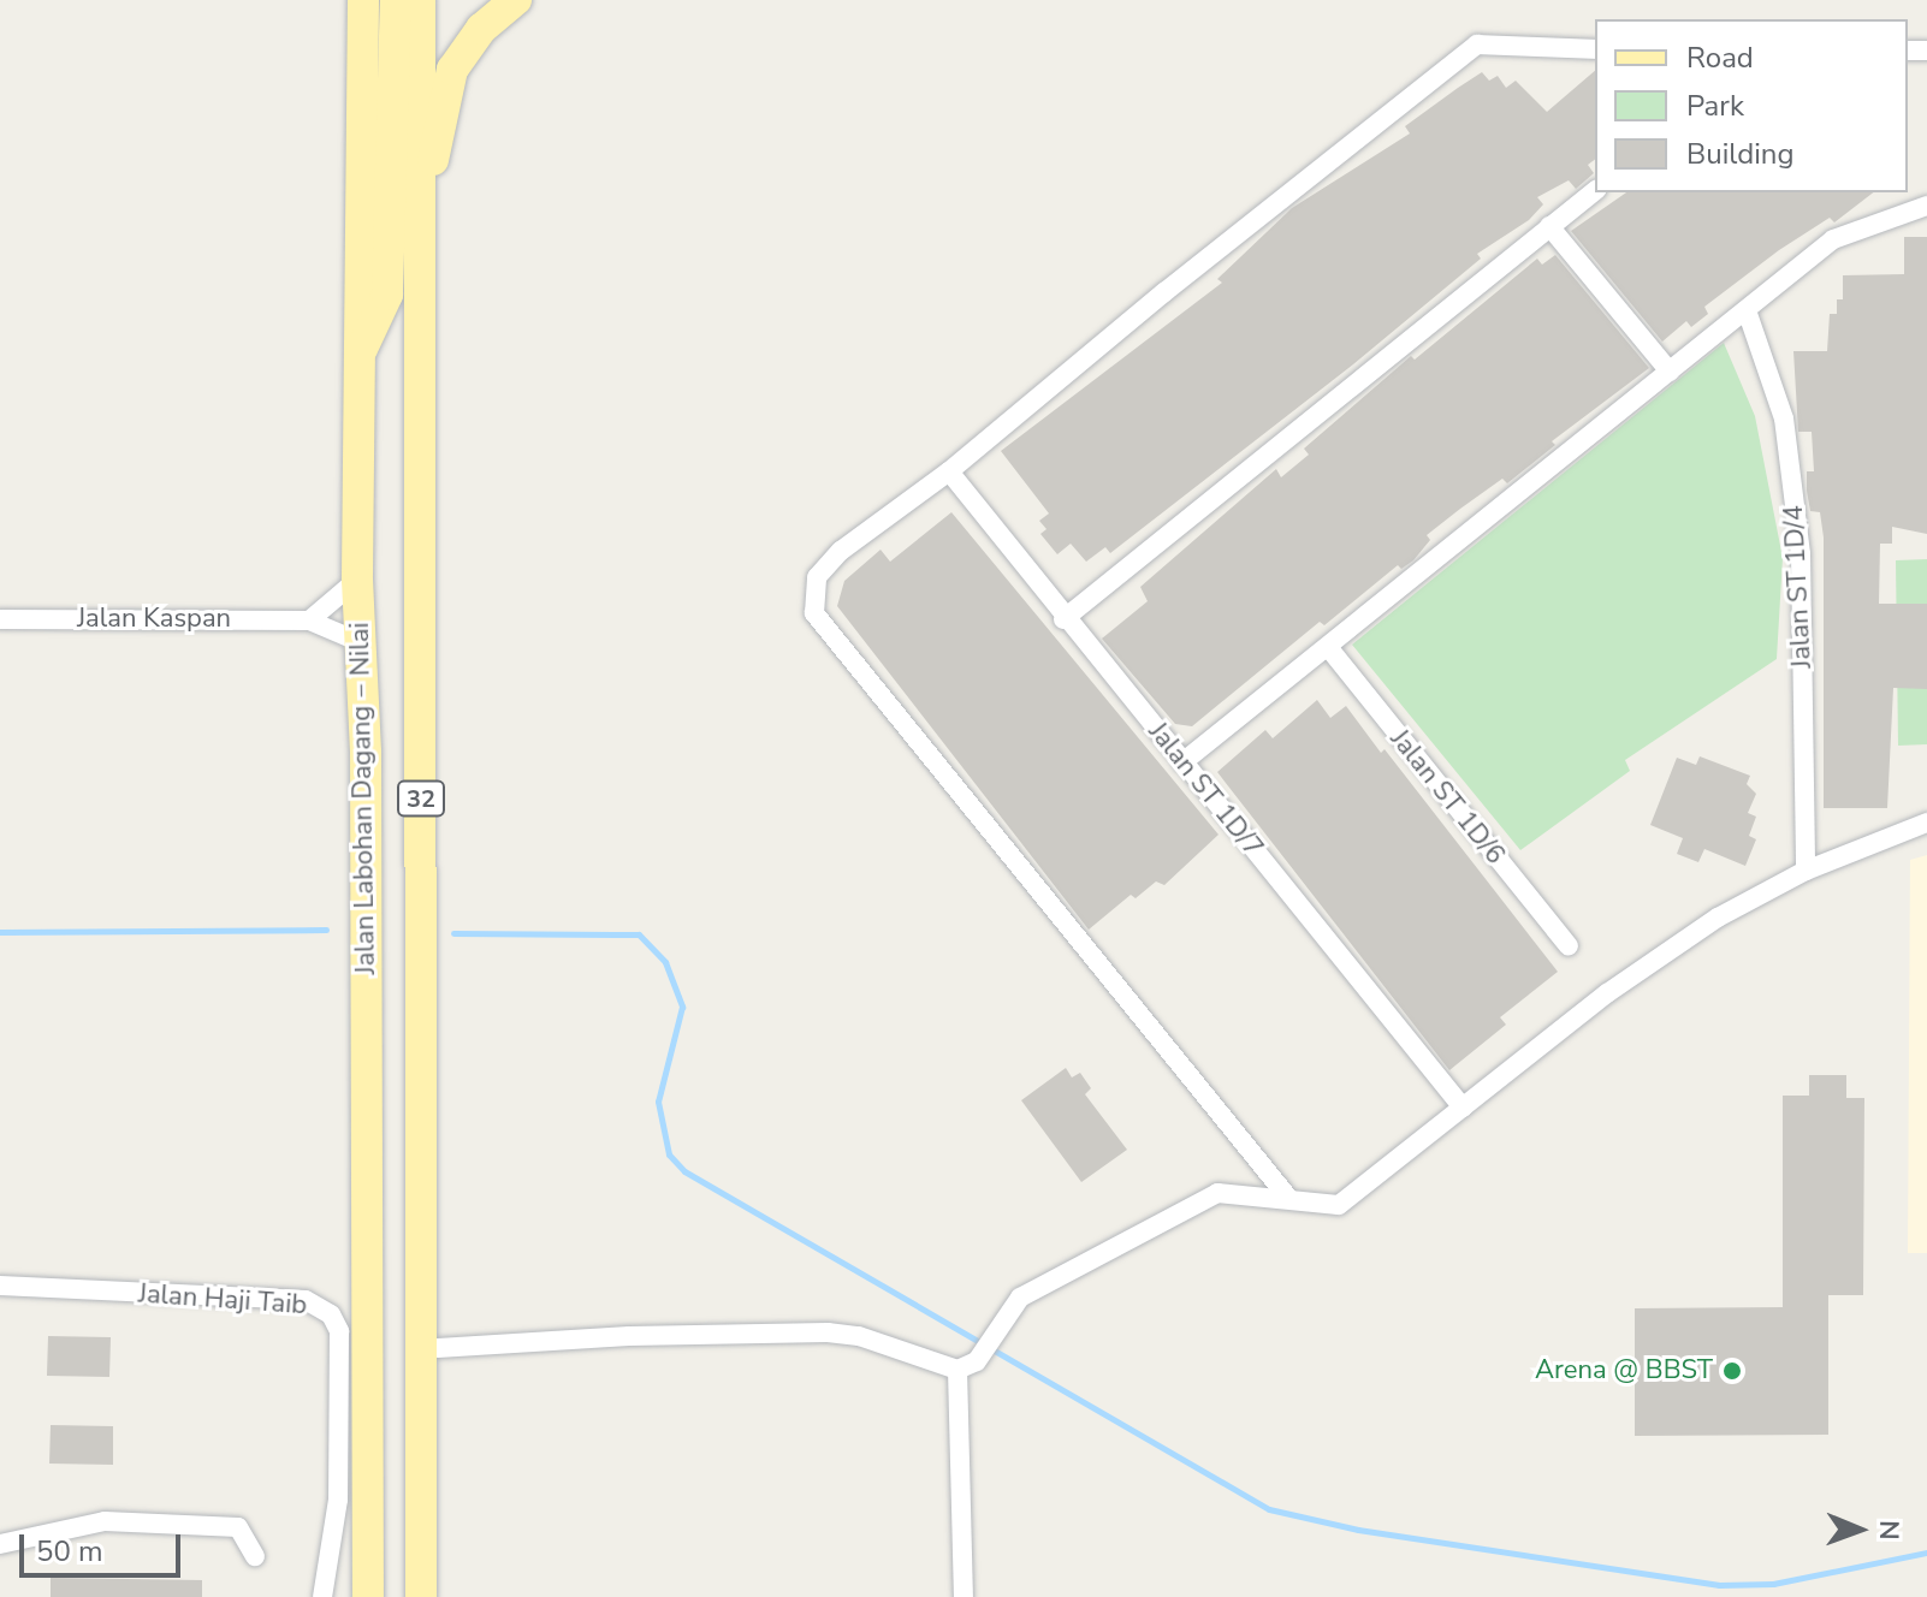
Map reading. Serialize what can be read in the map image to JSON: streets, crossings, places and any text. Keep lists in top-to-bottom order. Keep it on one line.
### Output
{"streets":{"main road":["Jalan Labohan Dagang ‒ Nilai","32"],"street":["Jalan ST 1D/4","Jalan Kaspan","Jalan ST 1D/7","Jalan ST 1D/6","Jalan Haji Taib"]},"places":["Arena @ BBST"],"legend":["Road","Park","Building"],"scale_bar":"50 m","north":"right"}
